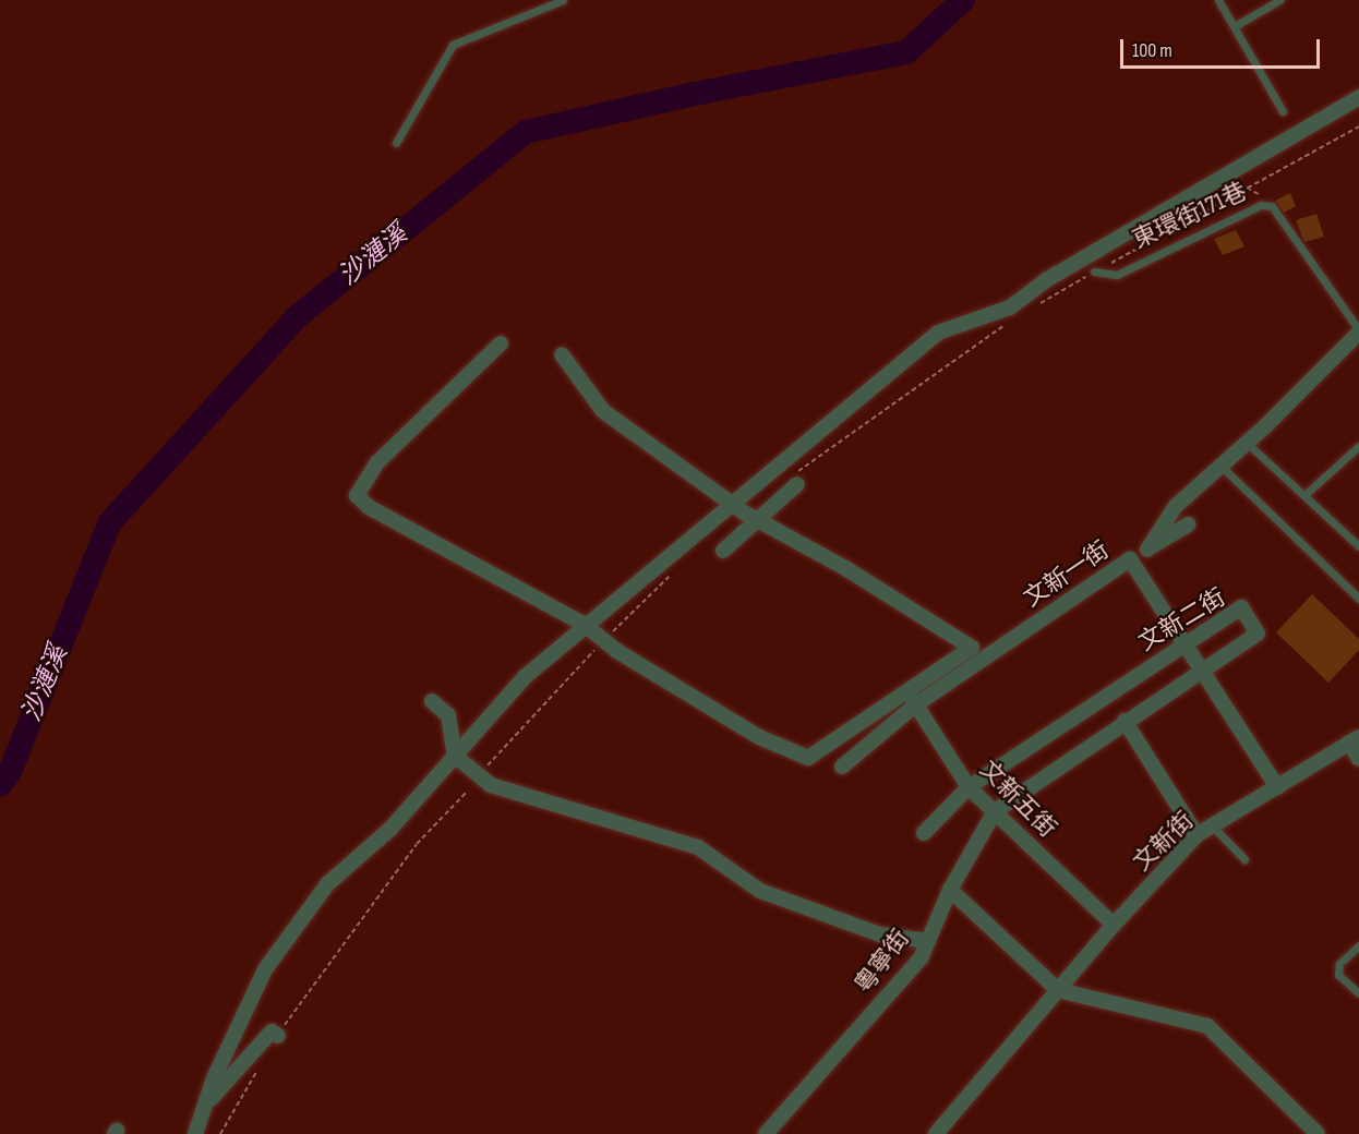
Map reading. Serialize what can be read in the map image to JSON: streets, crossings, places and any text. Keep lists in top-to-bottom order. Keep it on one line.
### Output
{"streets":{"street":["東環街171巷","文新一街","文新二街","文新五街","文新街","粵寧街"]},"crossings":[["文新一街","文新二街"],["文新一街","文新五街"],["文新一街","文新街"],["文新二街","文新五街"],["文新二街","粵寧街"],["文新五街","文新街"]],"water":["沙漣溪"],"scale_bar":"100 m"}
